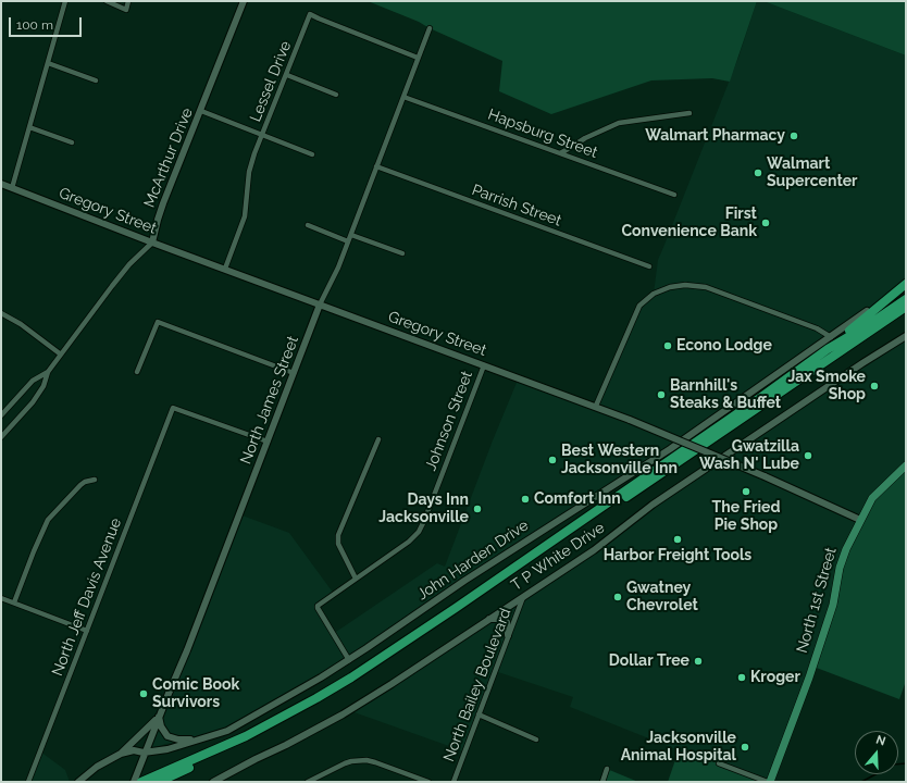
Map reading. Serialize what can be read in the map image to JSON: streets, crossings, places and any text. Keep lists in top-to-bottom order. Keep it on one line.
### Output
{"streets":{"main road":["McArthur Drive","Gregory Street","North James Street","T P White Drive","John Harden Drive","North 1st Street"],"street":["Lessel Drive","Hapsburg Street","Parrish Street","Johnson Street","North Jeff Davis Avenue","North Bailey Boulevard"]},"crossings":[["Lessel Drive","Gregory Street"],["Lessel Drive","North James Street"],["Hapsburg Street","North James Street"],["McArthur Drive","Gregory Street"],["Parrish Street","North James Street"],["Gregory Street","North James Street"],["Gregory Street","Johnson Street"],["Gregory Street","North 1st Street"],["North James Street","John Harden Drive"],["North James Street","North Jeff Davis Avenue"],["Johnson Street","John Harden Drive"],["T P White Drive","North Bailey Boulevard"]],"places":["Walmart Pharmacy","Walmart Supercenter","First Convenience Bank","Econo Lodge","Jax Smoke Shop","Barnhill's Steaks & Buffet","Gwatzilla Wash N' Lube","Best Western Jacksonville Inn","The Fried Pie Shop","Comfort Inn","Days Inn Jacksonville","Harbor Freight Tools","Gwatney Chevrolet","Dollar Tree","Kroger","Comic Book Survivors","Jacksonville Animal Hospital"],"scale_bar":"100 m","north":"top"}
